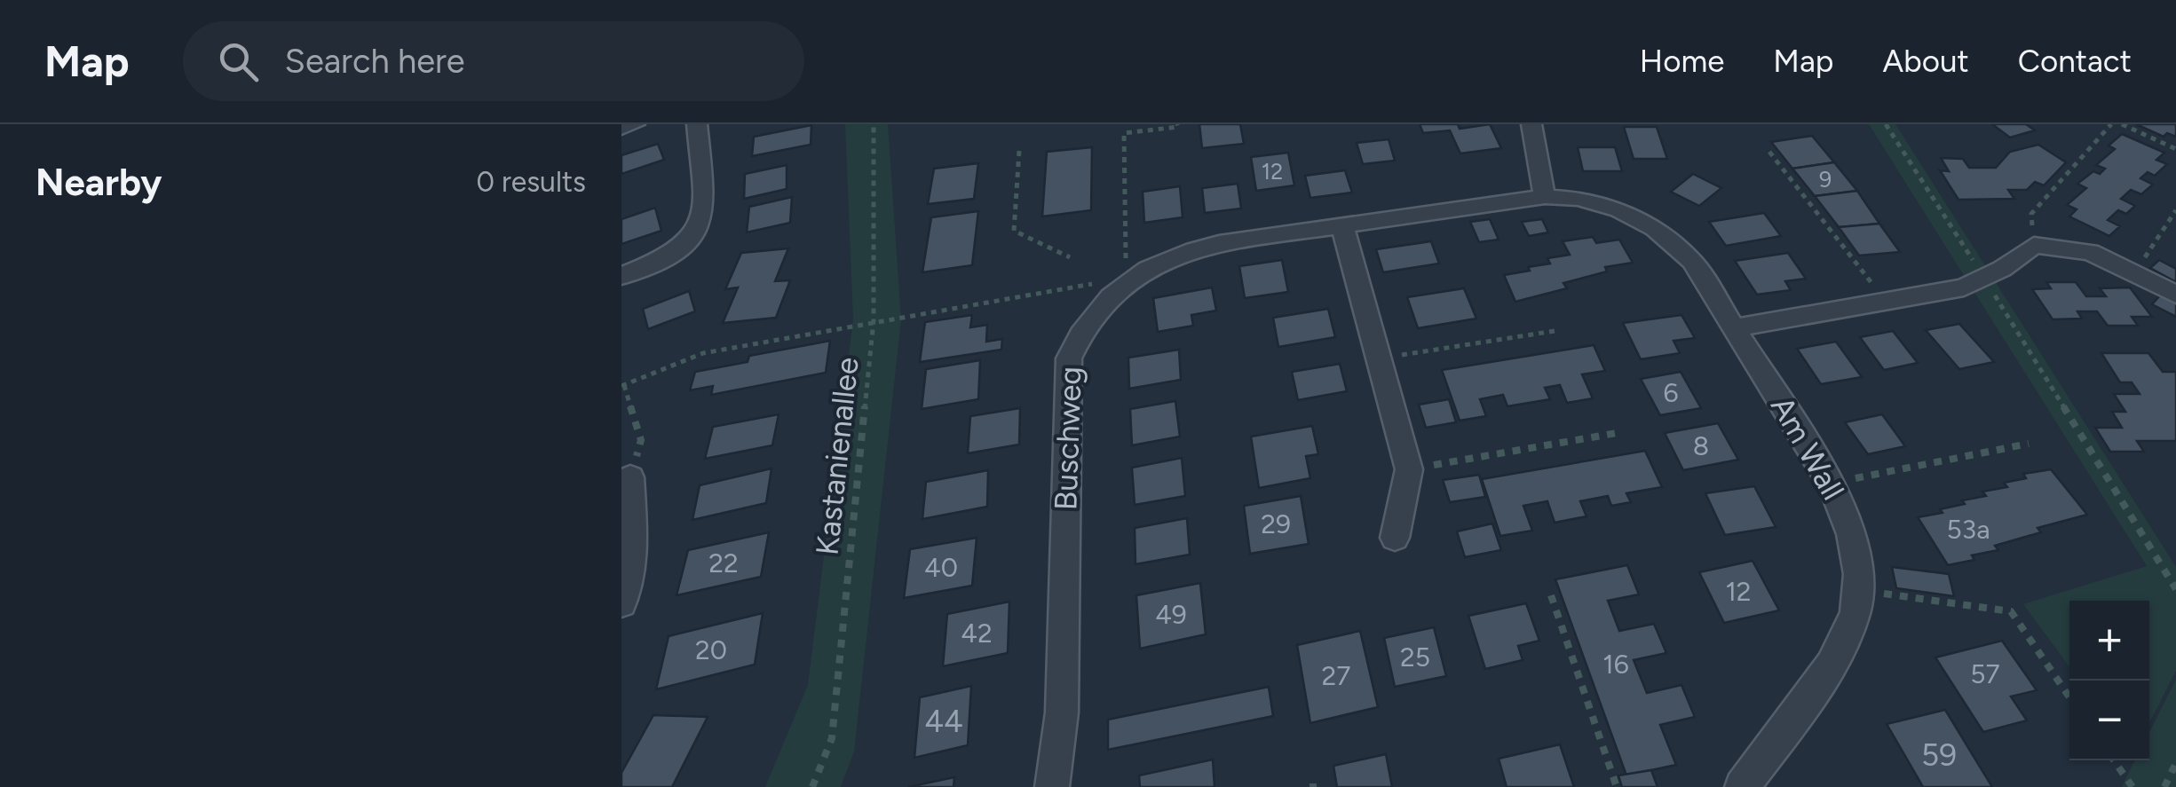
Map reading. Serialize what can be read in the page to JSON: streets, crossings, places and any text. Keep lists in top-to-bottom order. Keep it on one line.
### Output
{"streets":{"street":["Buschweg","Am Wall"],"path":["Kastanienallee"]},"crossings":[["Buschweg","Am Wall"]],"house_numbers":["12","9","6","8","29","53a","22","40","12","49","42","20","25","16","57","27","44","59"],"page":{"header":"Map","search":"Search here","nav":["Home","Map","About","Contact"],"heading":["Nearby","0 results"],"map_buttons":["+","−"]}}
